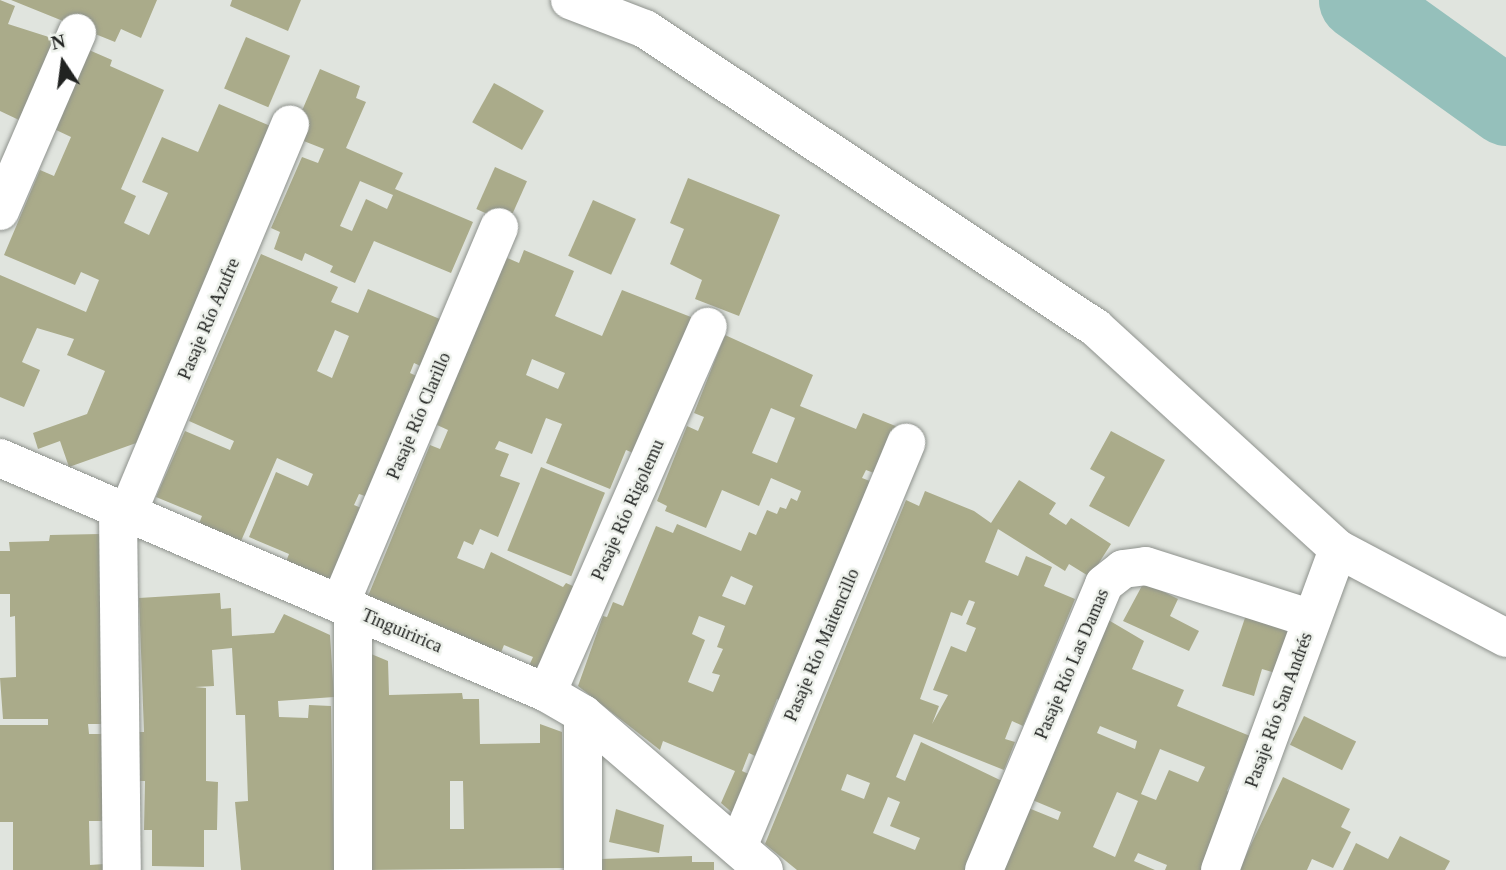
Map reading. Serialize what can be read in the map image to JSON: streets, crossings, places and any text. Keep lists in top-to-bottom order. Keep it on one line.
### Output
{"streets":{"street":["Pasaje Río Azufre","Pasaje Río Clarillo","Pasaje Río Rigolemu","Tinguiririca","Pasaje Río Maitencillo","Pasaje Río Las Damas","Pasaje Río San Andrés"]},"crossings":[["Pasaje Río Azufre","Tinguiririca"],["Pasaje Río Clarillo","Tinguiririca"],["Pasaje Río Rigolemu","Tinguiririca"],["Tinguiririca","Pasaje Río Maitencillo"],["Pasaje Río Las Damas","Pasaje Río San Andrés"]],"north":"top"}
